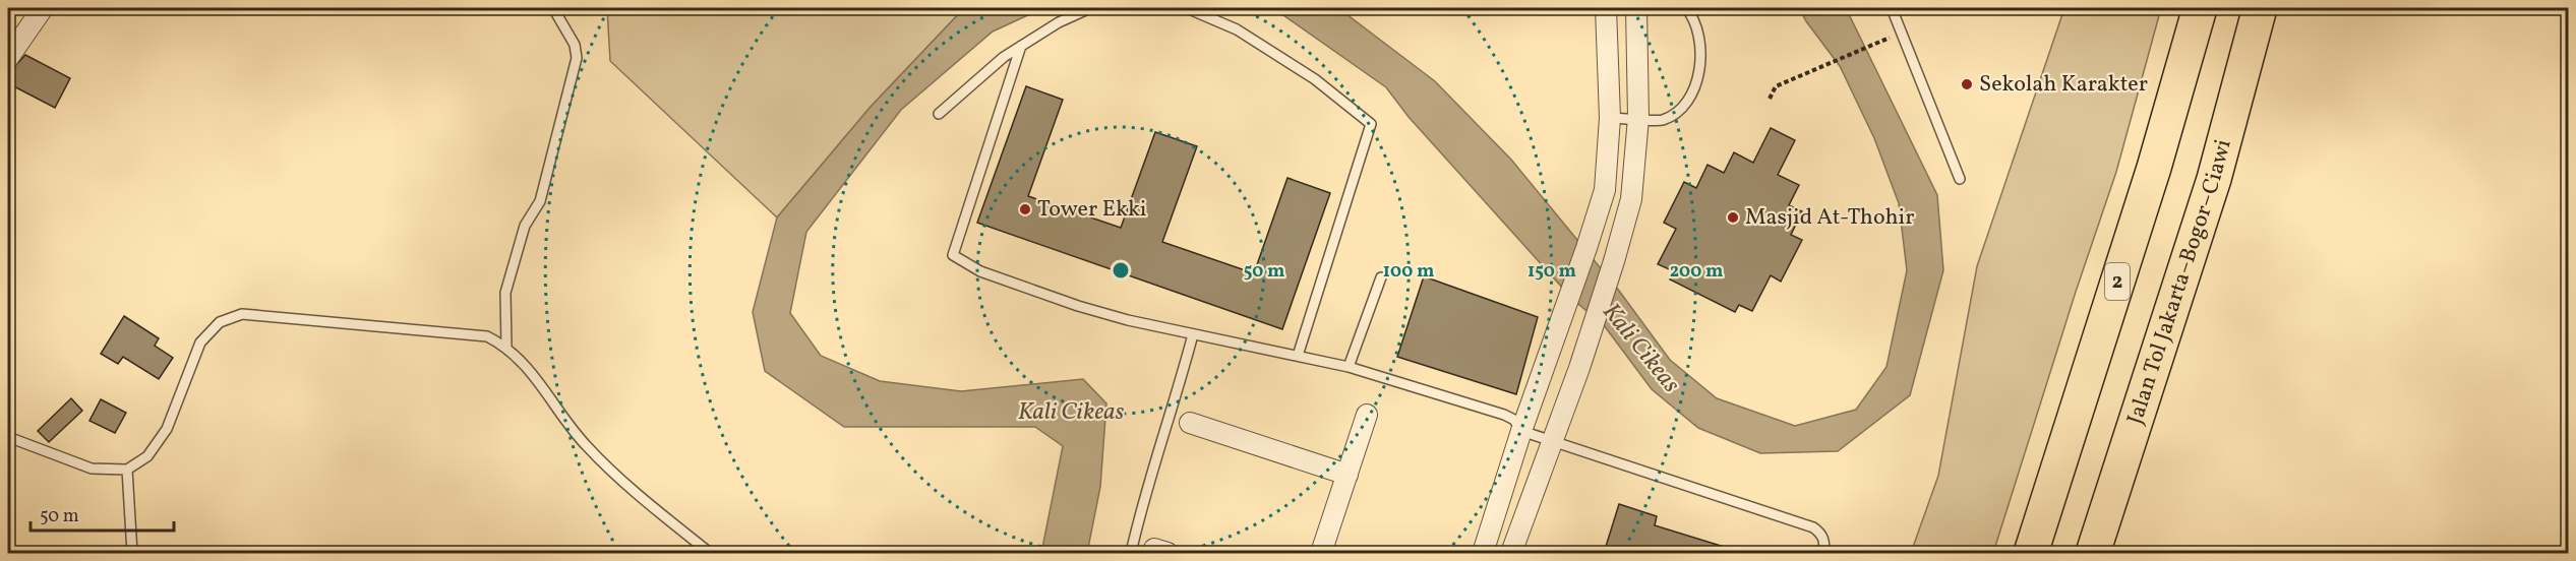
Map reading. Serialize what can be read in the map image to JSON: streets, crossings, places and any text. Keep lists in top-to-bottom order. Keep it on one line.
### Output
{"streets":{"highway":["2","Jalan Tol Jakarta–Bogor–Ciawi"]},"water":["Kali Cikeas"],"places":["Sekolah Karakter","Tower Ekki","Masjid At-Thohir"],"scale_bar":"50 m","rings":["50 m","100 m","150 m","200 m"]}
